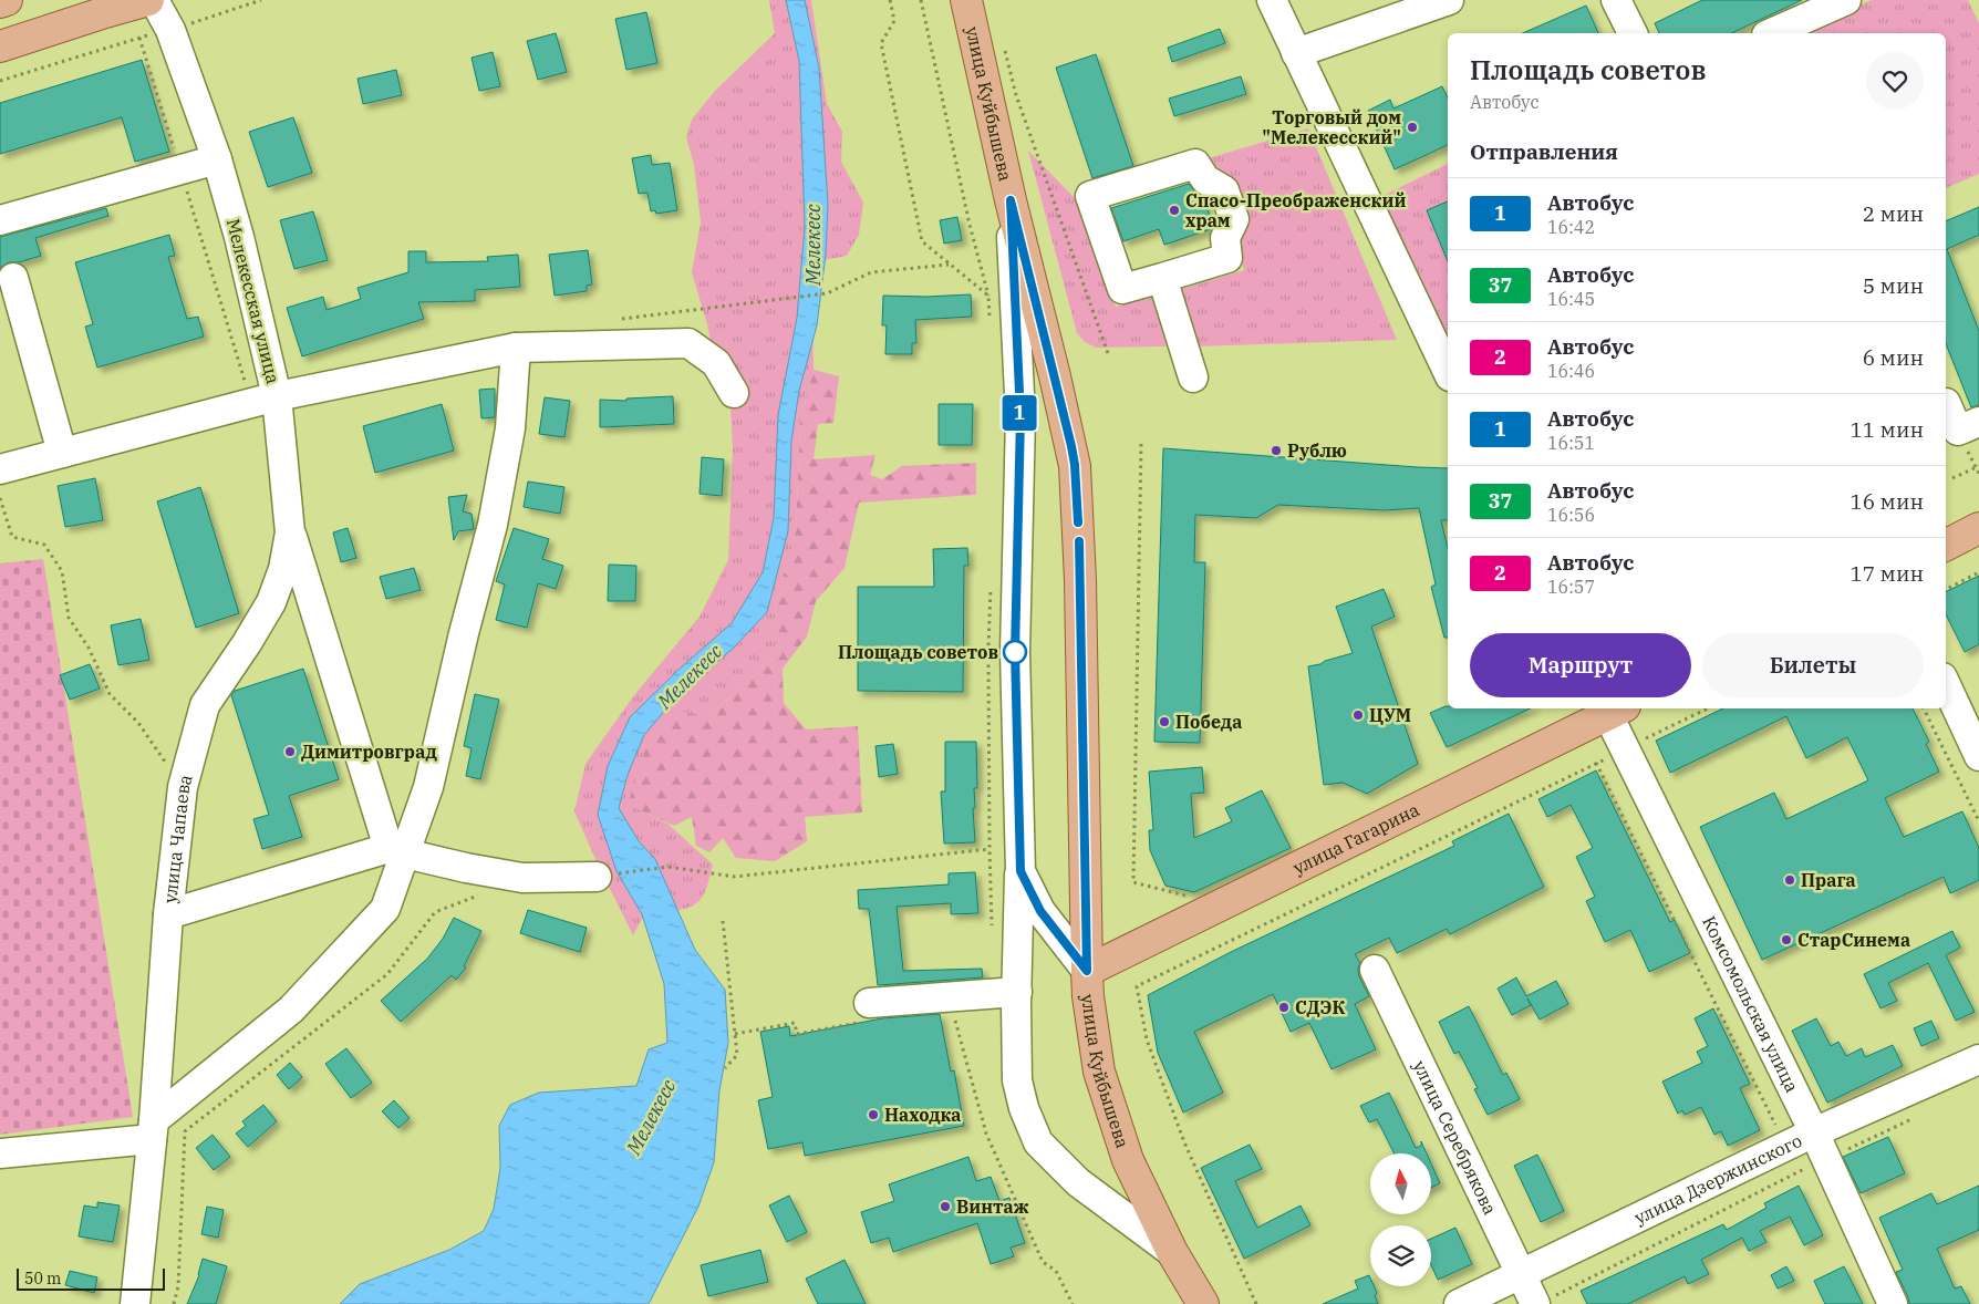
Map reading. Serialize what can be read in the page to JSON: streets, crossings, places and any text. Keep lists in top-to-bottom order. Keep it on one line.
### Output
{"streets":{"main road":["улица Куйбышева","улица Гагарина"],"street":["Мелекесская улица","улица Чапаева","Комсомольская улица","улица Серебрякова","улица Дзержинского"]},"crossings":[["улица Куйбышева","улица Гагарина"],["Мелекесская улица","улица Чапаева"],["улица Гагарина","Комсомольская улица"],["Комсомольская улица","улица Дзержинского"],["улица Серебрякова","улица Дзержинского"]],"water":["Мелекесс"],"places":["Торговый дом \"Мелекесский\"","Спасо-Преображенский храм","Рублю","Площадь советов","ЦУМ","Победа","Димитровград","Прага","СтарСинема","СДЭК","Находка","Винтаж"],"lines":["bus line 1"],"scale_bar":"50 m","north":"top","page":{"on_map":"1","heading":[["Площадь советов","Автобус"],"Отправления"],"list":[{"mark":"1","name":"Автобус","note":"16:42","value":"2 мин"},{"mark":"37","name":"Автобус","note":"16:45","value":"5 мин"},{"mark":"2","name":"Автобус","note":"16:46","value":"6 мин"},{"mark":"1","name":"Автобус","note":"16:51","value":"11 мин"},{"mark":"37","name":"Автобус","note":"16:56","value":"16 мин"},{"mark":"2","name":"Автобус","note":"16:57","value":"17 мин"}],"buttons":["Маршрут","Билеты"],"scale":"50 m"}}
